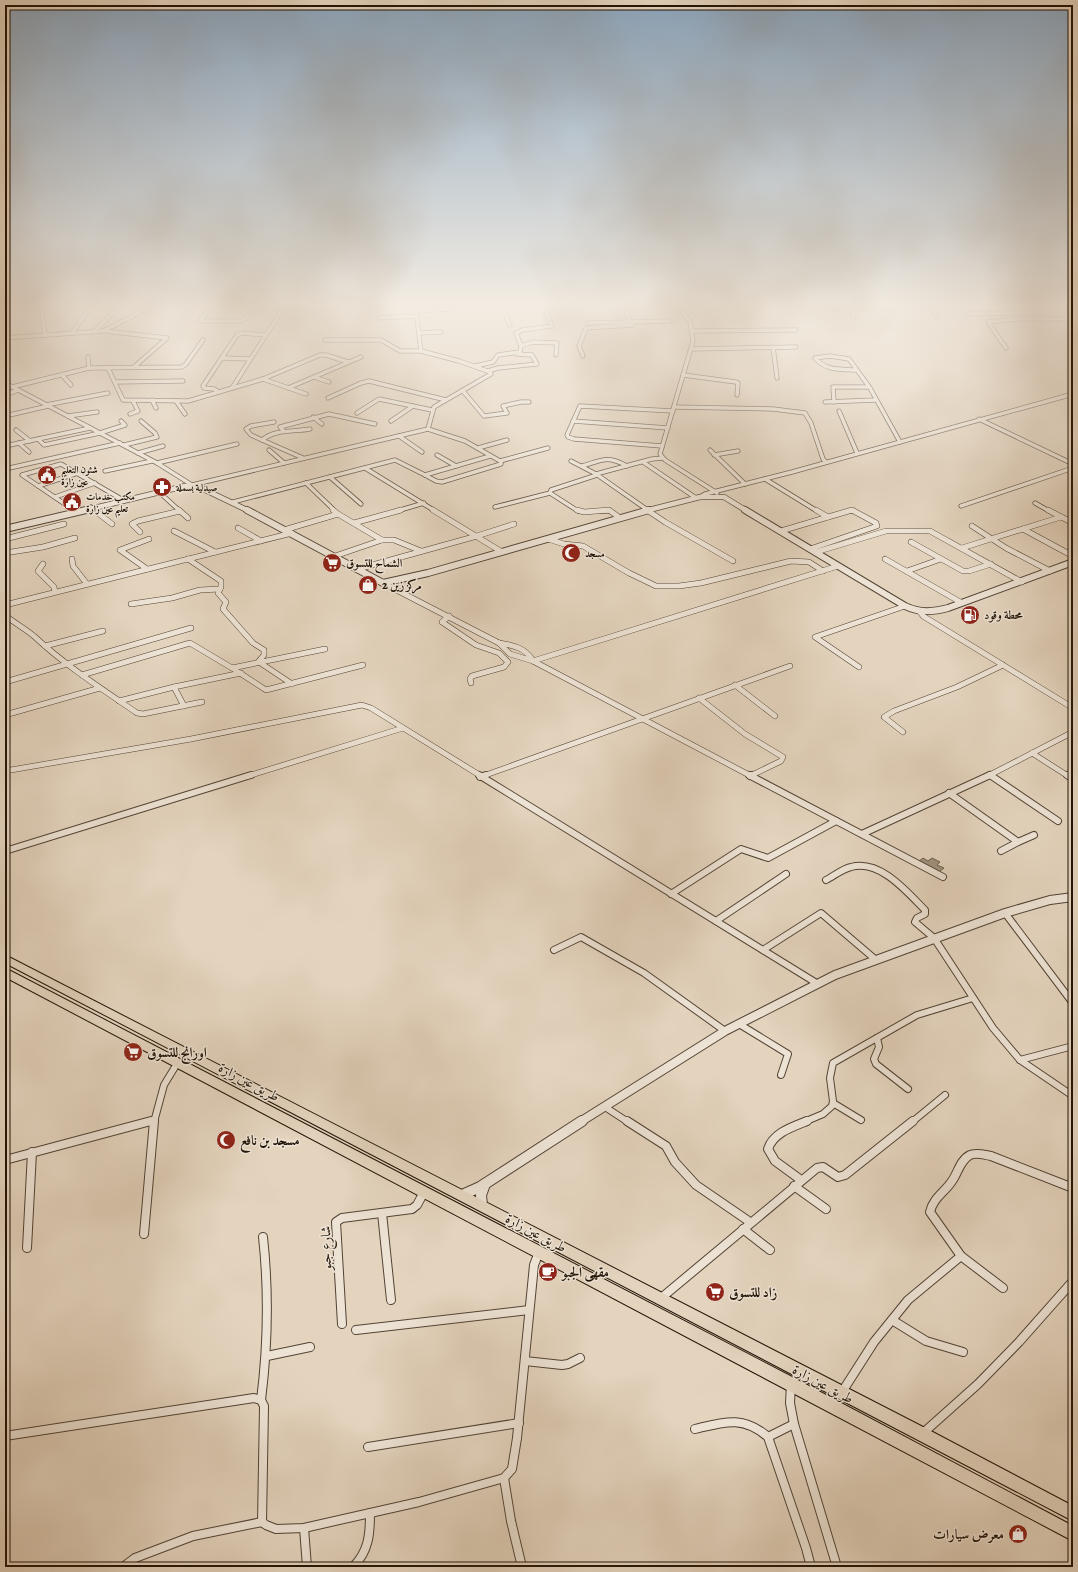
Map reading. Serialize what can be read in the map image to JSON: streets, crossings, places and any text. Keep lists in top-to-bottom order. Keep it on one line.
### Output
{"streets":{"main road":["طريق عين زارة"],"street":["شارع جبو"]},"crossings":[["طريق عين زارة","شارع جبو"]],"places":{"public building":["شئون التعليم عين زارة","مكتب خدمات تعليم عين زارة"],"pharmacy":["صيدلية بسملة"],"mosque":["مسجد","مسجد بن نافع"],"supermarket":["الشماح للتسوق","اورانج للتسوق","زاد للتسوق"],"shop":["مركز زين 2","معرض سيارات"],"fuel station":["محطة وقود"],"cafe":["مقهى الجبو"]}}
